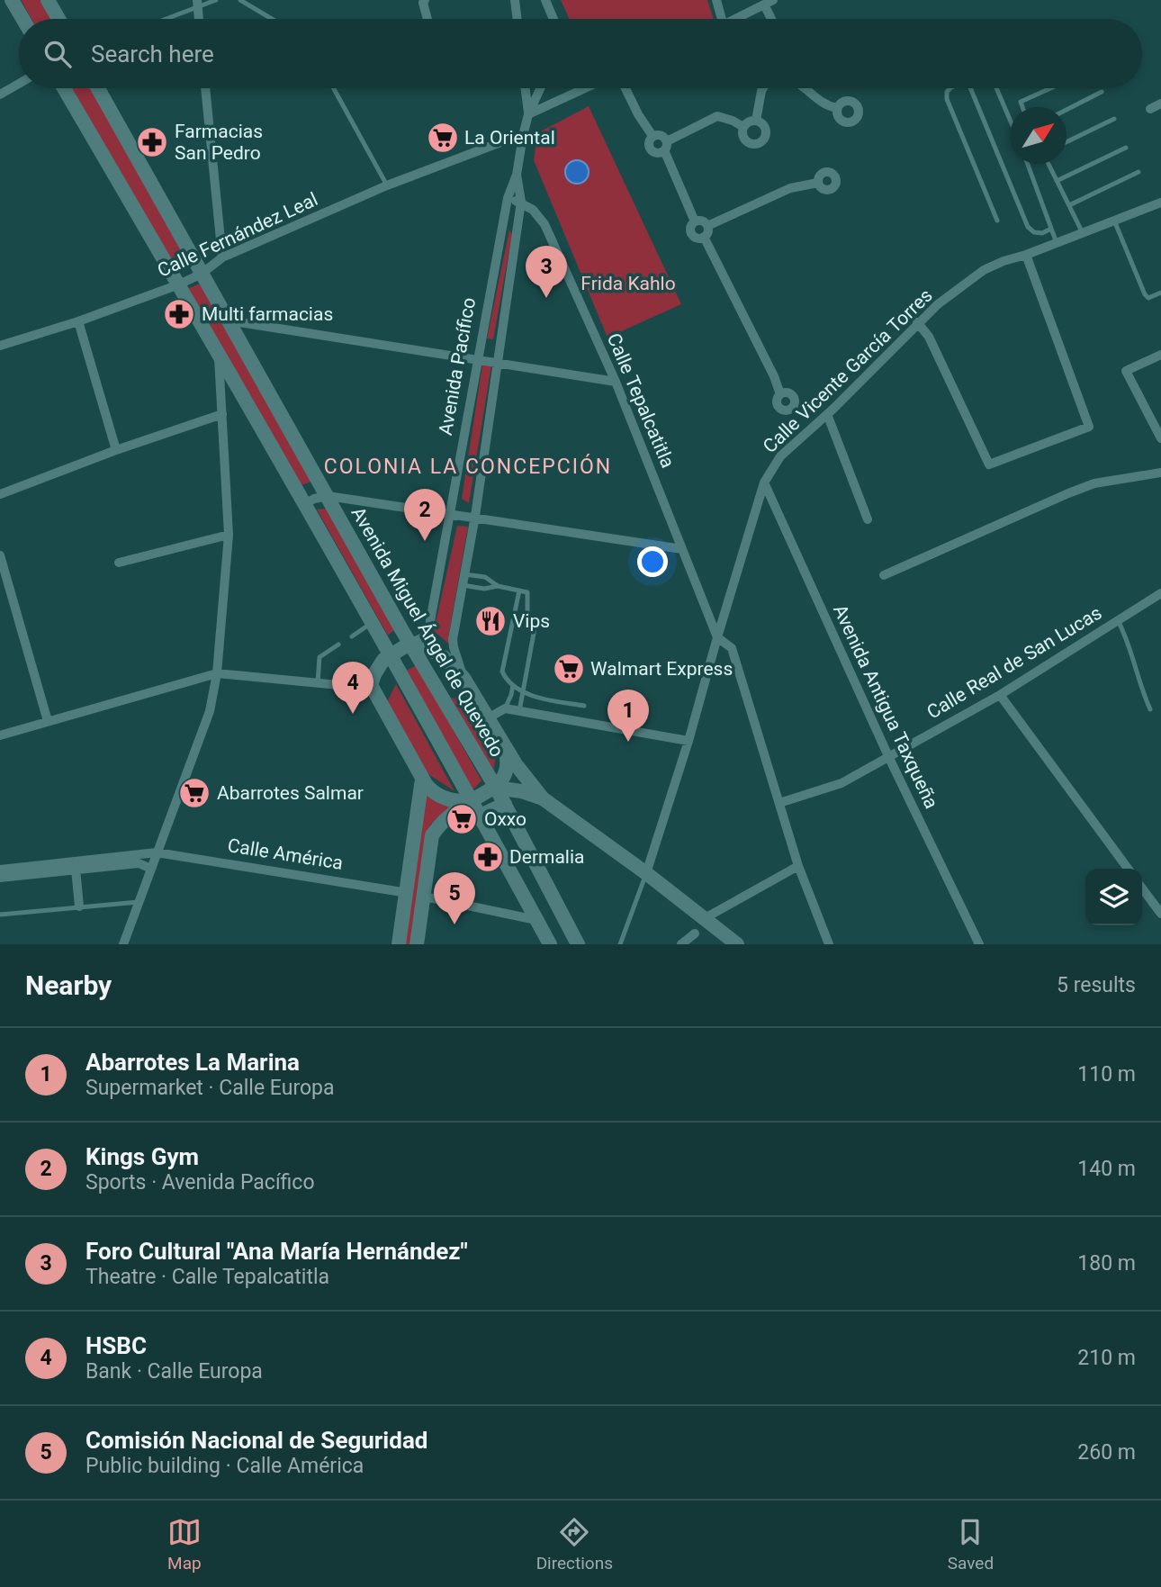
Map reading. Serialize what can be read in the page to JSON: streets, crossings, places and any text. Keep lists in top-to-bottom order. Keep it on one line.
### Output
{"streets":{"main road":["Avenida Pacífico","Avenida Miguel Ángel de Quevedo"],"street":["Calle Fernández Leal","Calle Vicente García Torres","Calle Tepalcatitla","Calle Real de San Lucas","Avenida Antigua Taxqueña","Calle América"]},"crossings":[["Calle Fernández Leal","Avenida Pacífico"],["Calle Fernández Leal","Avenida Miguel Ángel de Quevedo"],["Avenida Pacífico","Calle Tepalcatitla"],["Avenida Pacífico","Avenida Miguel Ángel de Quevedo"],["Calle Vicente García Torres","Calle Tepalcatitla"],["Calle Vicente García Torres","Avenida Antigua Taxqueña"],["Calle Tepalcatitla","Calle Real de San Lucas"],["Calle Real de San Lucas","Avenida Antigua Taxqueña"]],"districts":["COLONIA LA CONCEPCIÓN"],"parks":["Frida Kahlo"],"places":{"supermarket":["La Oriental","Walmart Express","Abarrotes Salmar","Oxxo"],"pharmacy":["Farmacias San Pedro","Multi farmacias","Dermalia"],"restaurant":["Vips"]},"north":"top right","page":{"search":"Search here","pins":["3","2","4","1","5"],"heading":["Nearby","5 results"],"list":[{"mark":"1","name":"Abarrotes La Marina","note":"Supermarket · Calle Europa","value":"110 m"},{"mark":"2","name":"Kings Gym","note":"Sports · Avenida Pacífico","value":"140 m"},{"mark":"3","name":"Foro Cultural \"Ana María Hernández\"","note":"Theatre · Calle Tepalcatitla","value":"180 m"},{"mark":"4","name":"HSBC","note":"Bank · Calle Europa","value":"210 m"},{"mark":"5","name":"Comisión Nacional de Seguridad","note":"Public building · Calle América","value":"260 m"}],"nav":["Map","Directions","Saved"]}}
